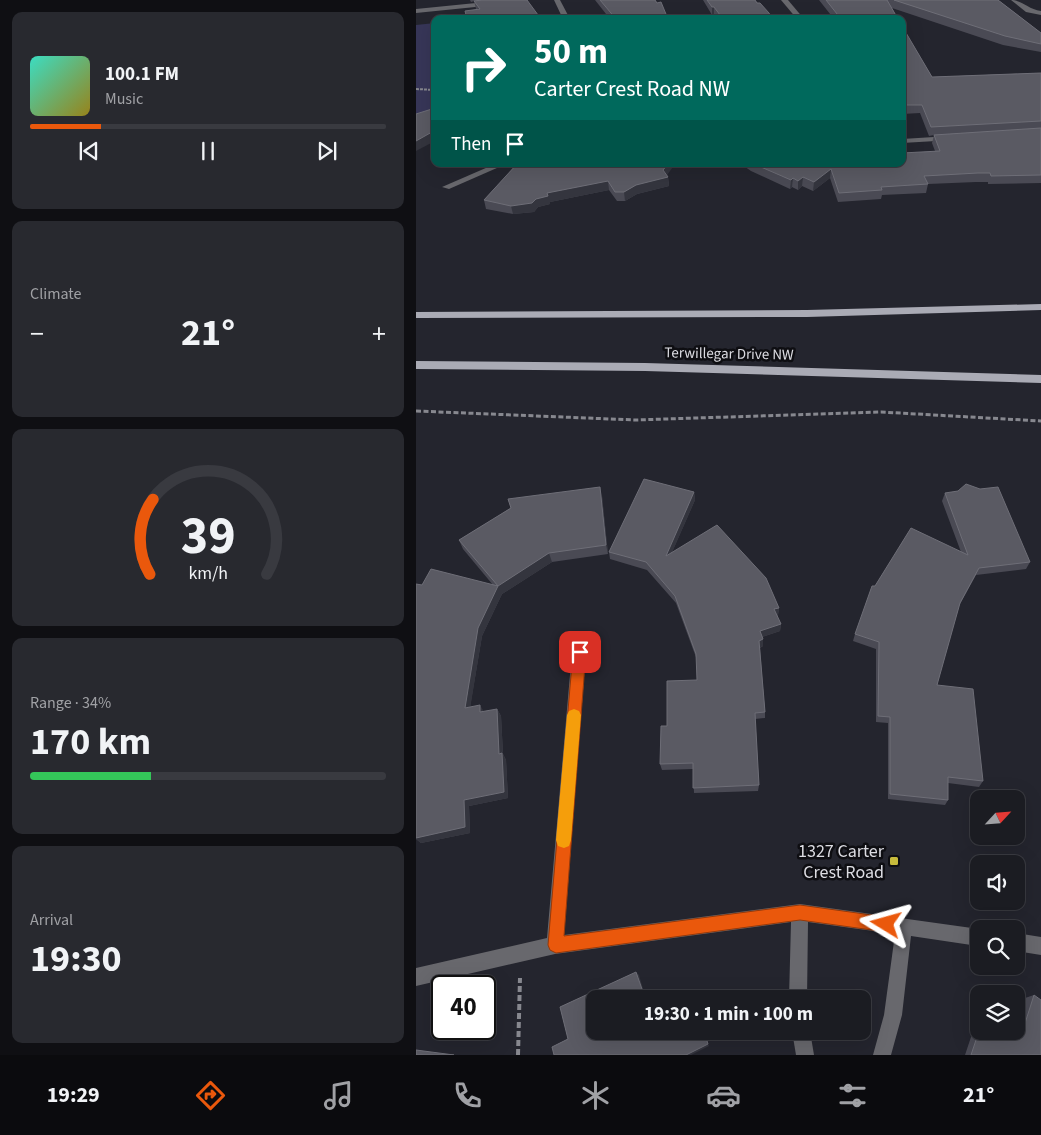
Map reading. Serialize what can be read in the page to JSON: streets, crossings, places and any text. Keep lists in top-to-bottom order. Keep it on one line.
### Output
{"streets":{"main road":["Terwillegar Drive NW"]},"places":{"transit":["1327 Carter Crest Road"]},"north":"top right","page":{"turn":["50 m","Carter Crest Road NW"],"song":["100.1 FM","Music"],"then":"Then","tile":["Climate",["Range · 34%","170 km"],["Arrival","19:30"]],"heat":["−","21°","+"],"limit":"40","trip":"19:30 · 1 min · 100 m","tabs":["19:29","21°"],"gauge":["39","km/h"]}}
